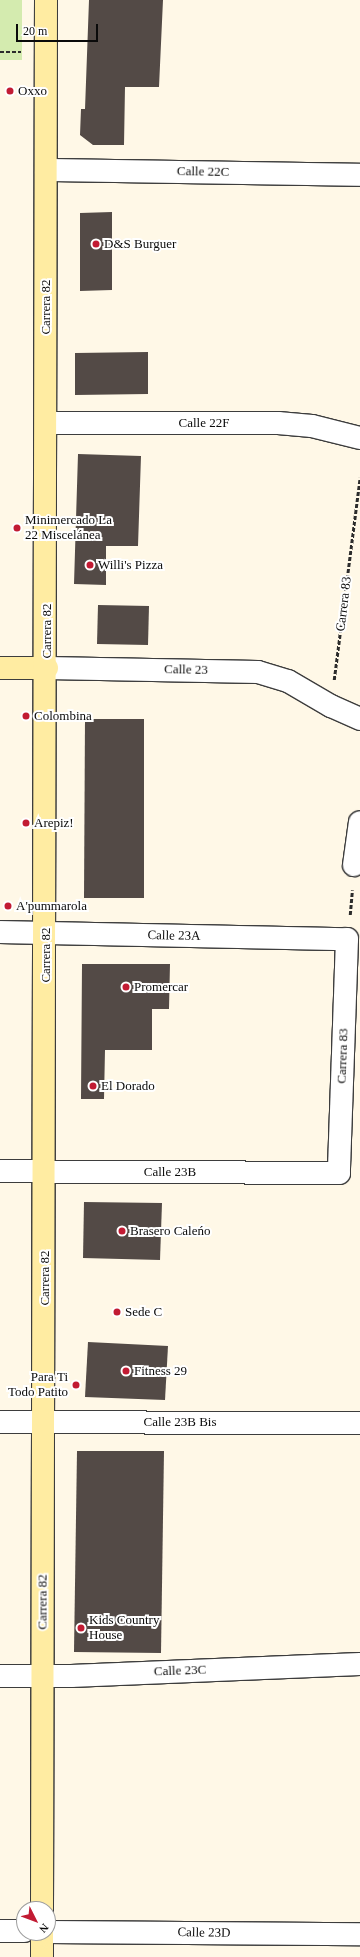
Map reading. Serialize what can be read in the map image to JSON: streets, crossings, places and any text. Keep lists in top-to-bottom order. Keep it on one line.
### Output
{"streets":{"street":["Calle 22C","Carrera 82","Calle 22F","Carrera 83","Calle 23","Calle 23A","Calle 23B","Calle 23B Bis","Calle 23C","Calle 23D"]},"crossings":[["Calle 22C","Carrera 82"],["Carrera 82","Calle 22F"],["Carrera 82","Calle 23"],["Carrera 82","Calle 23A"],["Carrera 82","Calle 23B"],["Carrera 82","Calle 23B Bis"],["Carrera 82","Calle 23C"],["Carrera 83","Calle 23"],["Carrera 83","Calle 23A"],["Carrera 83","Calle 23B"]],"places":["Oxxo","D&S Burguer","Minimercado La 22 Miscelánea","Willi's Pizza","Colombina","Arepiz!","A'pummarola","Promercar","El Dorado","Brasero Caleńo","Sede C","Fitness 29","Para Ti Todo Patito","Kids Country House"],"scale_bar":"20 m","north":"bottom right"}
